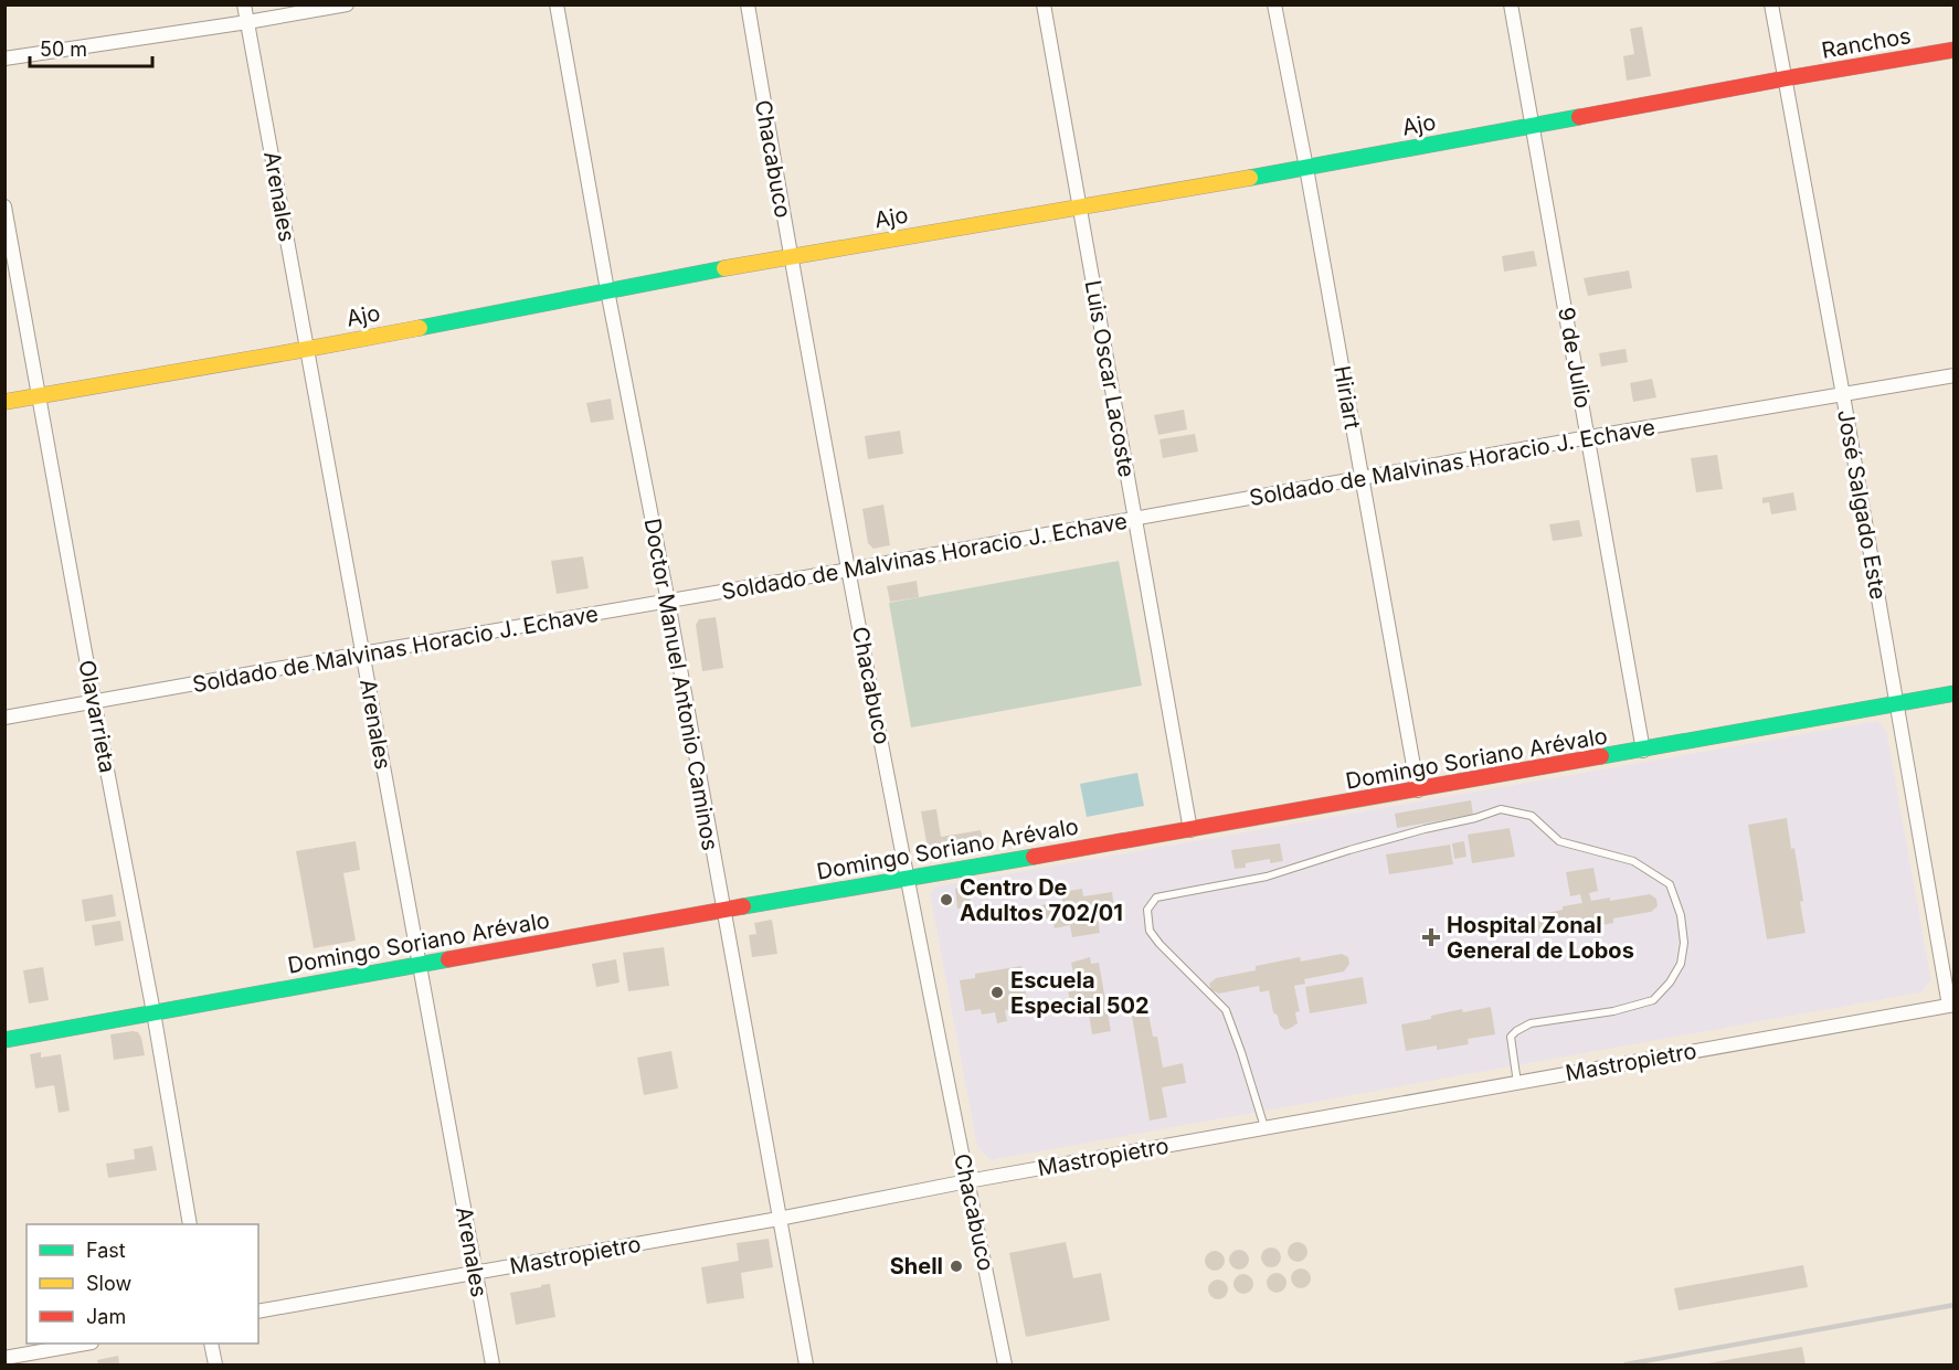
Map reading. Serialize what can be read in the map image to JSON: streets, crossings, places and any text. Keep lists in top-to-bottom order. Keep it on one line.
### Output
{"streets":{"street":["Ranchos","Ajo","Chacabuco","Arenales","9 de Julio","Luis Oscar Lacoste","Hiriart","Soldado de Malvinas Horacio J. Echave","José Salgado Este","Doctor Manuel Antonio Caminos","Olavarrieta","Domingo Soriano Arévalo","Mastropietro"]},"crossings":[["Ranchos","Ajo"],["Ranchos","José Salgado Este"],["Ajo","Chacabuco"],["Ajo","Arenales"],["Ajo","9 de Julio"],["Ajo","Luis Oscar Lacoste"],["Ajo","Hiriart"],["Ajo","José Salgado Este"],["Ajo","Doctor Manuel Antonio Caminos"],["Ajo","Olavarrieta"],["Chacabuco","Soldado de Malvinas Horacio J. Echave"],["Chacabuco","Domingo Soriano Arévalo"],["Chacabuco","Mastropietro"],["Arenales","Soldado de Malvinas Horacio J. Echave"],["Arenales","Domingo Soriano Arévalo"],["Arenales","Mastropietro"],["9 de Julio","Soldado de Malvinas Horacio J. Echave"],["9 de Julio","Domingo Soriano Arévalo"],["Luis Oscar Lacoste","Soldado de Malvinas Horacio J. Echave"],["Luis Oscar Lacoste","Domingo Soriano Arévalo"],["Hiriart","Soldado de Malvinas Horacio J. Echave"],["Hiriart","Domingo Soriano Arévalo"],["Soldado de Malvinas Horacio J. Echave","José Salgado Este"],["Soldado de Malvinas Horacio J. Echave","Doctor Manuel Antonio Caminos"],["Soldado de Malvinas Horacio J. Echave","Olavarrieta"],["José Salgado Este","Domingo Soriano Arévalo"],["José Salgado Este","Mastropietro"],["Doctor Manuel Antonio Caminos","Domingo Soriano Arévalo"],["Doctor Manuel Antonio Caminos","Mastropietro"],["Olavarrieta","Domingo Soriano Arévalo"]],"places":{"other":["Centro De Adultos 702/01","Escuela Especial 502","Shell"],"health":["Hospital Zonal General de Lobos"]},"legend":["Fast","Slow","Jam"],"scale_bar":"50 m"}
